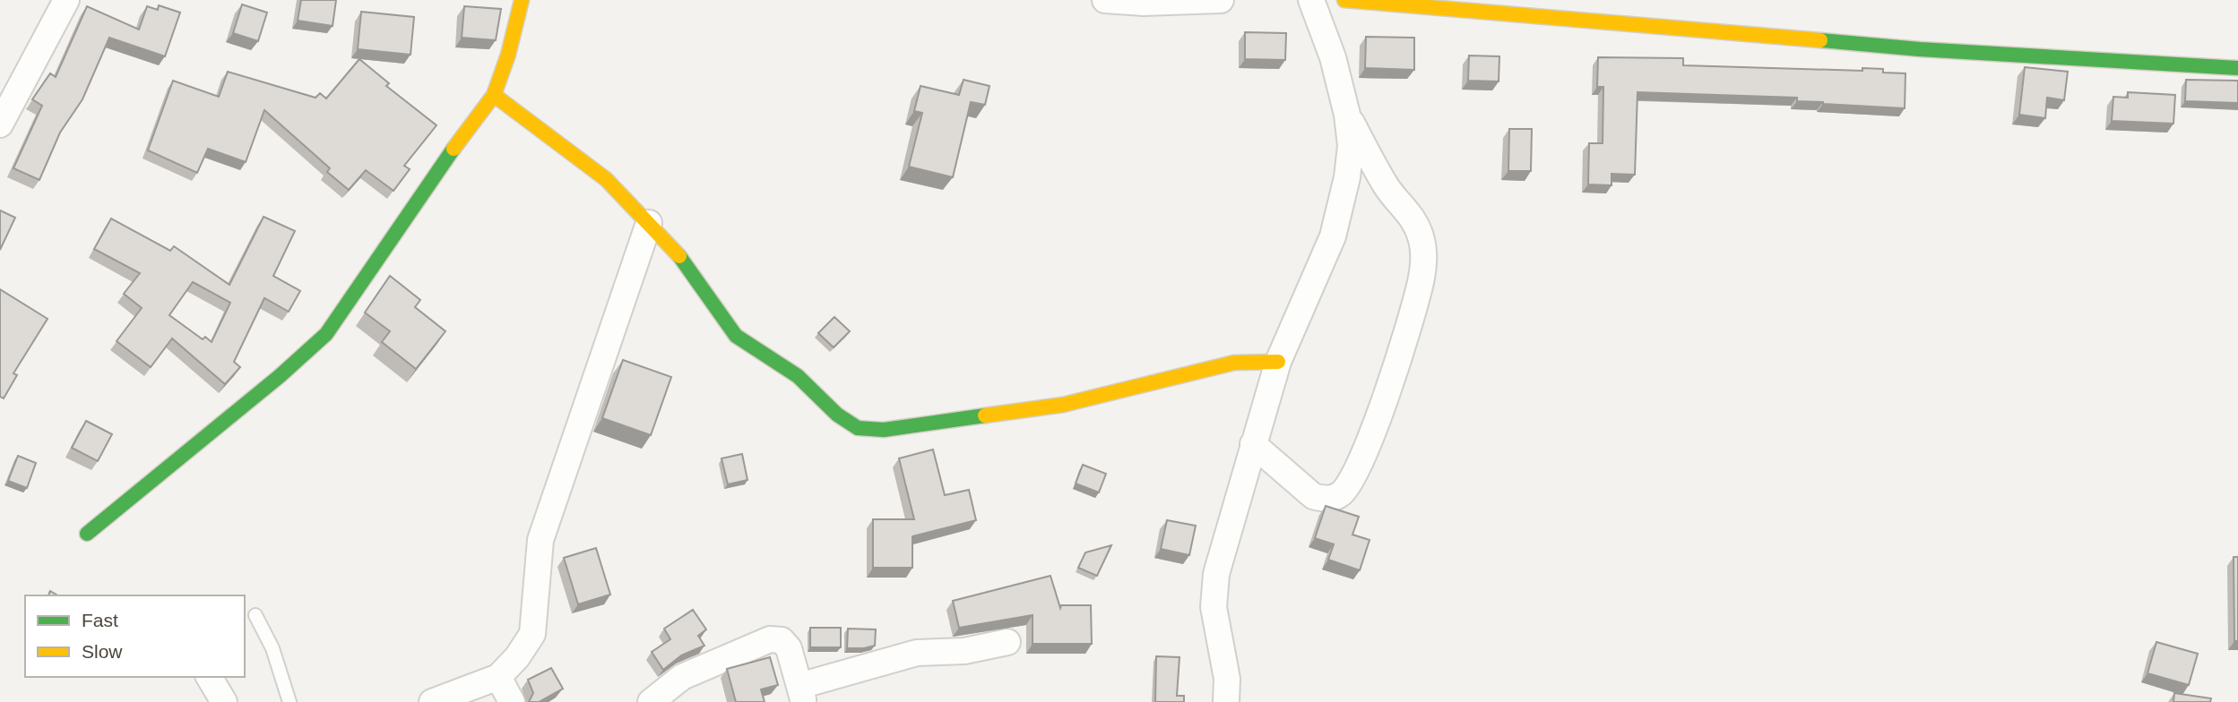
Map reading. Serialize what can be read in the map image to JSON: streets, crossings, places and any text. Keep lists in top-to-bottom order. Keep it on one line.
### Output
{"legend":["Fast","Slow"]}
